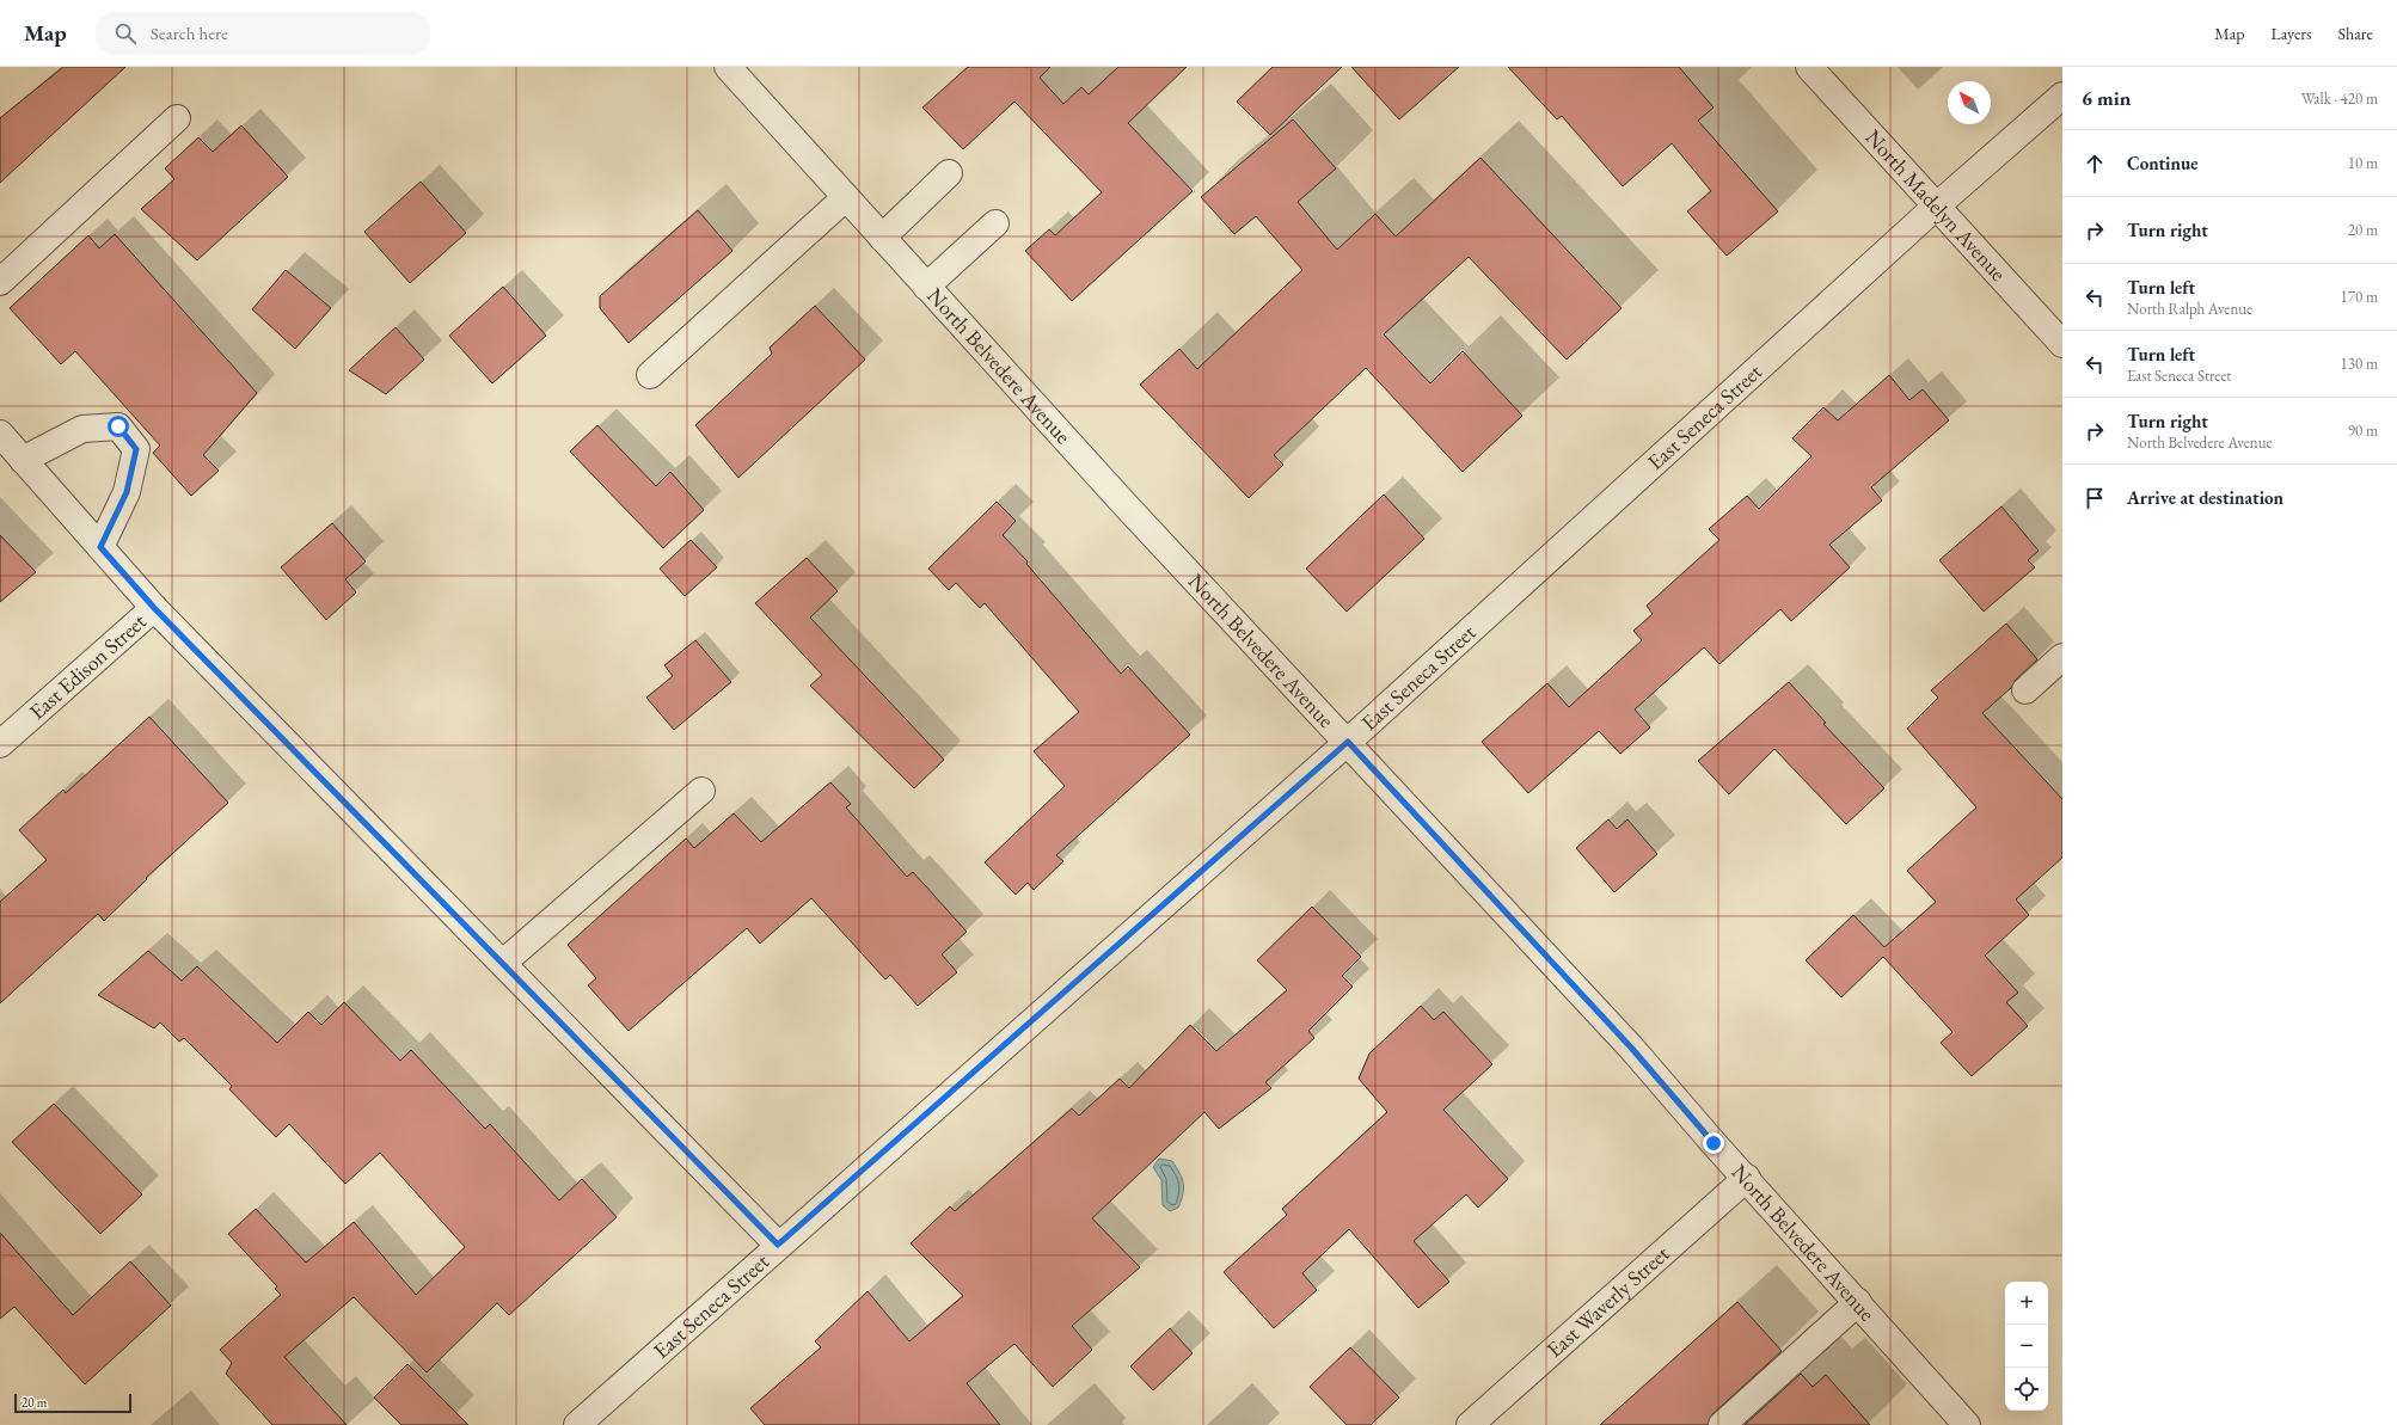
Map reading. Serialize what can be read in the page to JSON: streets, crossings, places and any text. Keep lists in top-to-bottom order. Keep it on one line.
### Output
{"streets":{"street":["North Madelyn Avenue","North Belvedere Avenue","East Seneca Street","East Edison Street","East Waverly Street"]},"crossings":[["North Madelyn Avenue","East Seneca Street"],["North Belvedere Avenue","East Seneca Street"],["North Belvedere Avenue","East Waverly Street"]],"scale_bar":"20 m","north":"top left","page":{"header":"Map","search":"Search here","nav":["Map","Layers","Share"],"heading":["6 min","Walk · 420 m"],"list":[["Continue","10 m"],["Turn right","20 m"],["Turn left","North Ralph Avenue","170 m"],["Turn left","East Seneca Street","130 m"],["Turn right","North Belvedere Avenue","90 m"],"Arrive at destination"],"map_buttons":["+","−"],"scale":"20 m"}}
